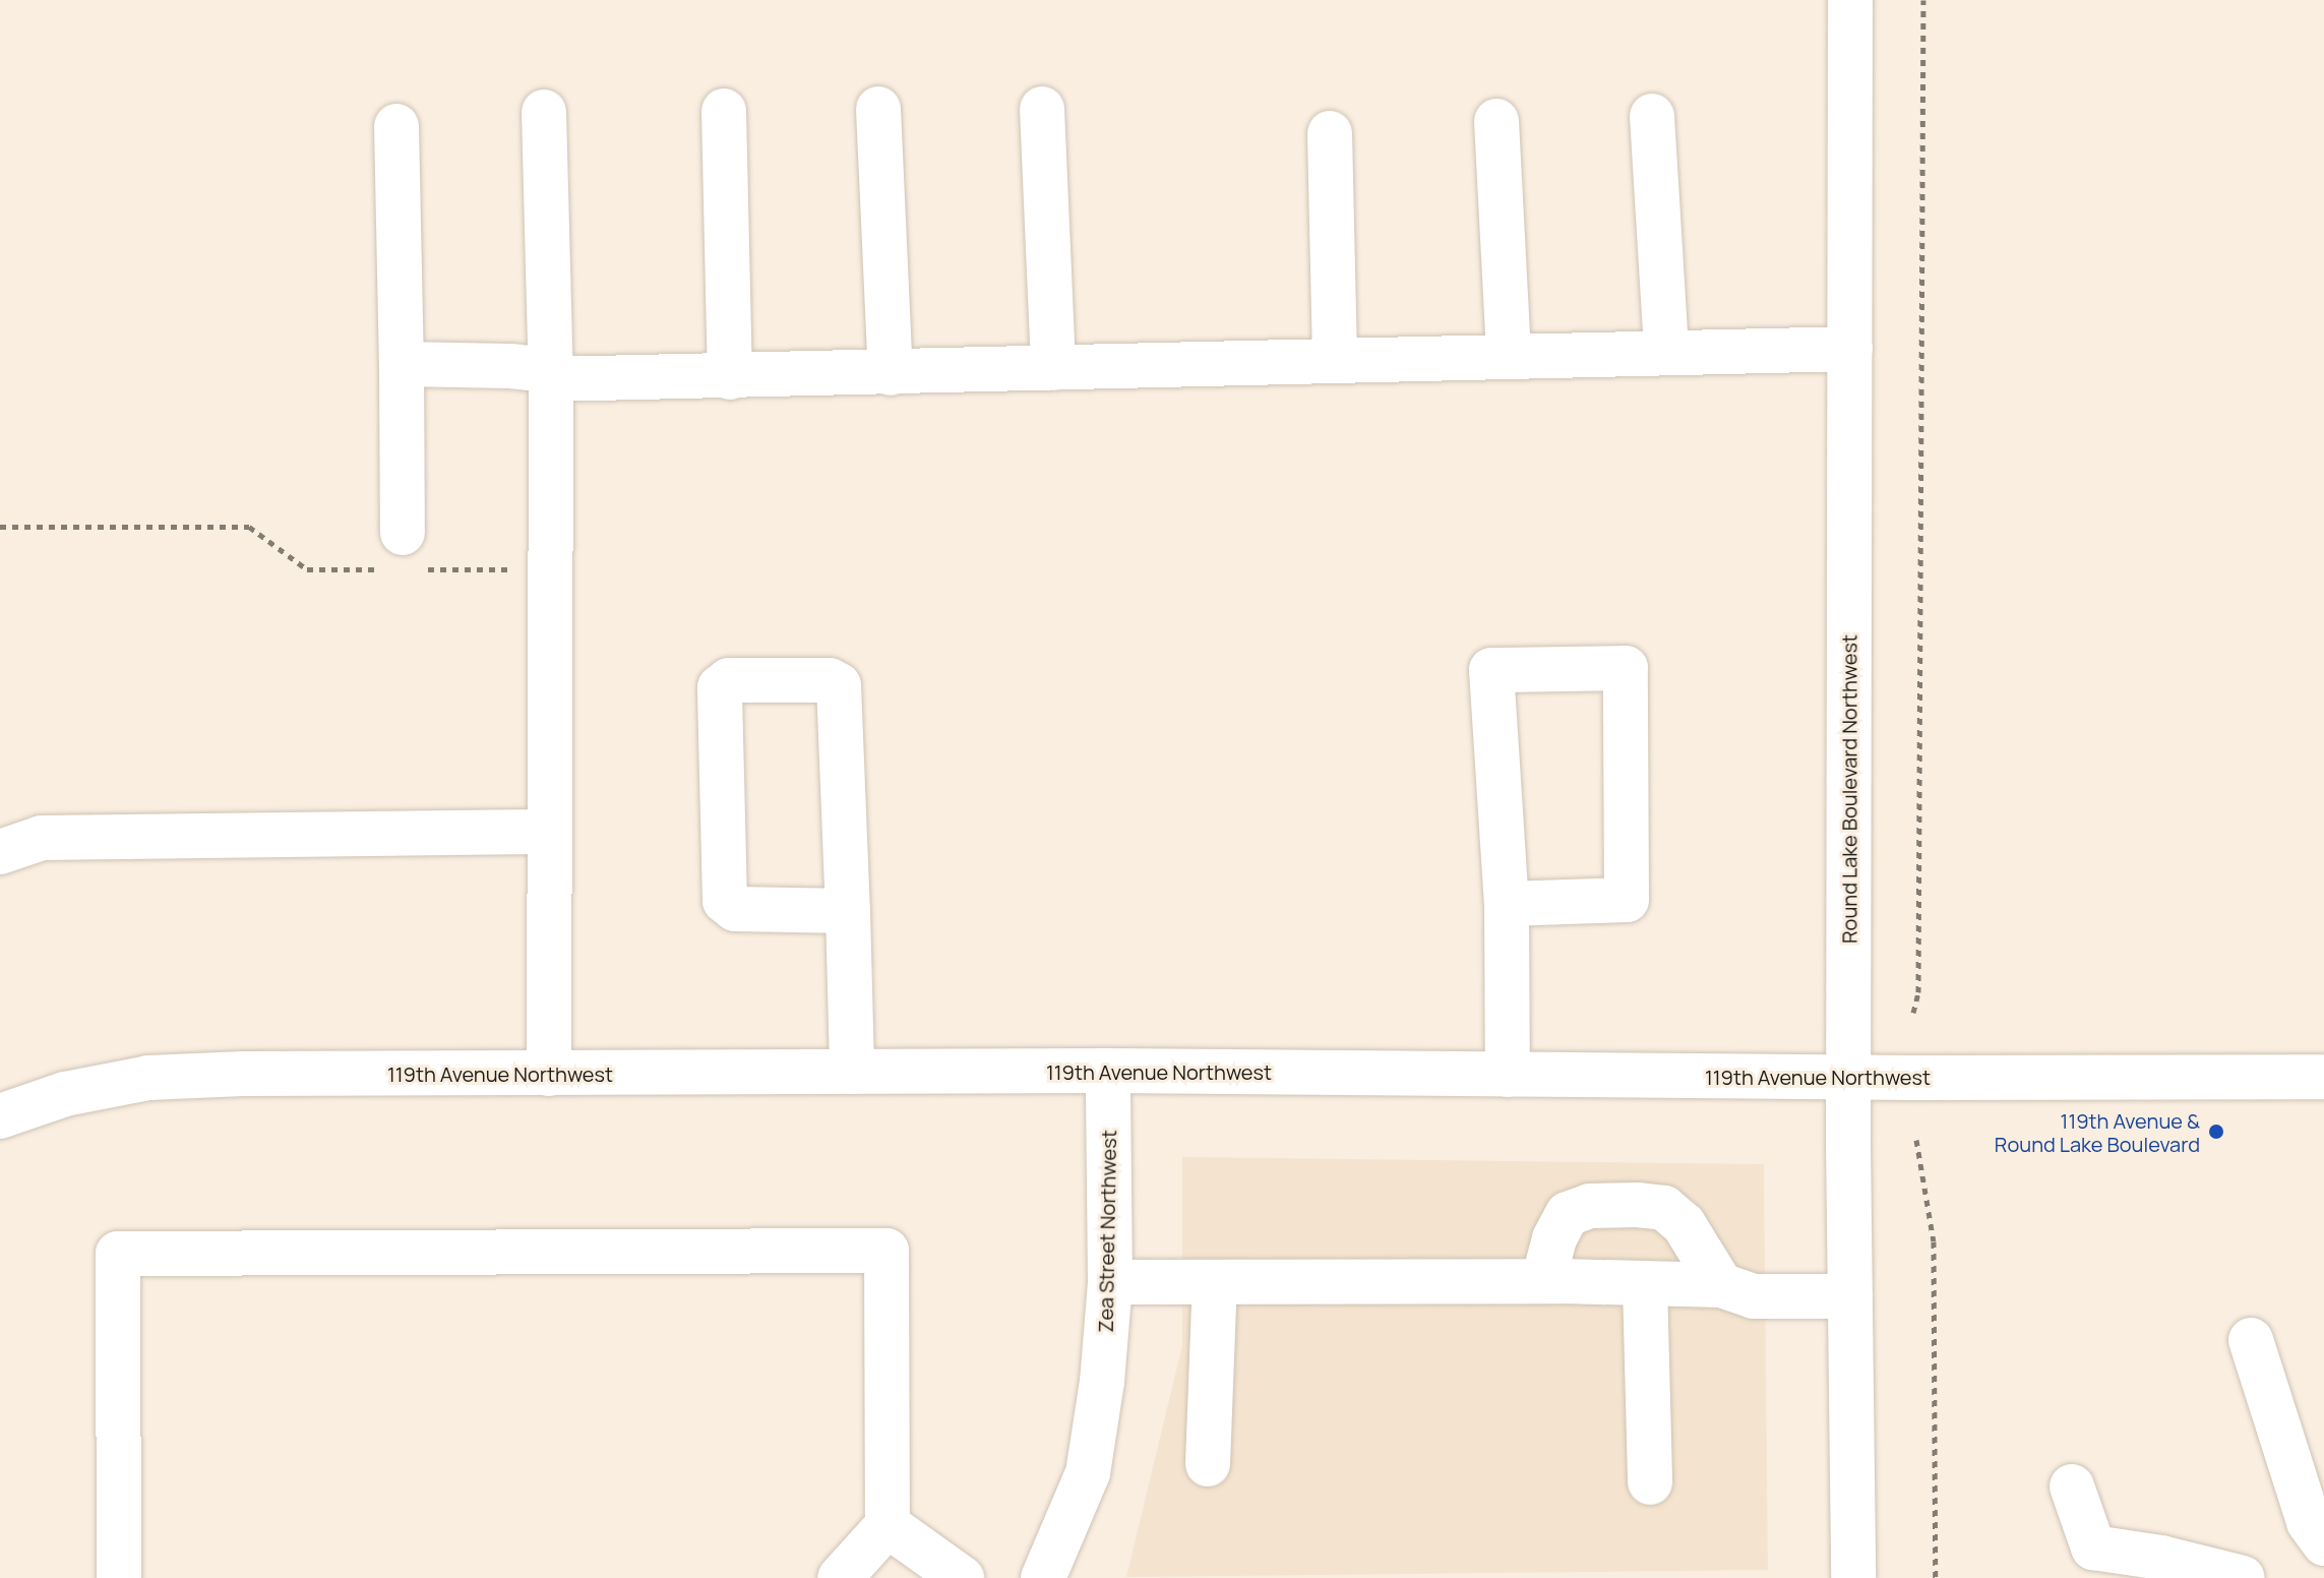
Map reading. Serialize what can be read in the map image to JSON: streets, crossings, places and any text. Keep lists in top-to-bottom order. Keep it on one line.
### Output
{"streets":{"street":["Round Lake Boulevard Northwest","119th Avenue Northwest","Zea Street Northwest"]},"crossings":[["Round Lake Boulevard Northwest","119th Avenue Northwest"],["119th Avenue Northwest","Zea Street Northwest"]],"places":["119th Avenue & Round Lake Boulevard"]}
